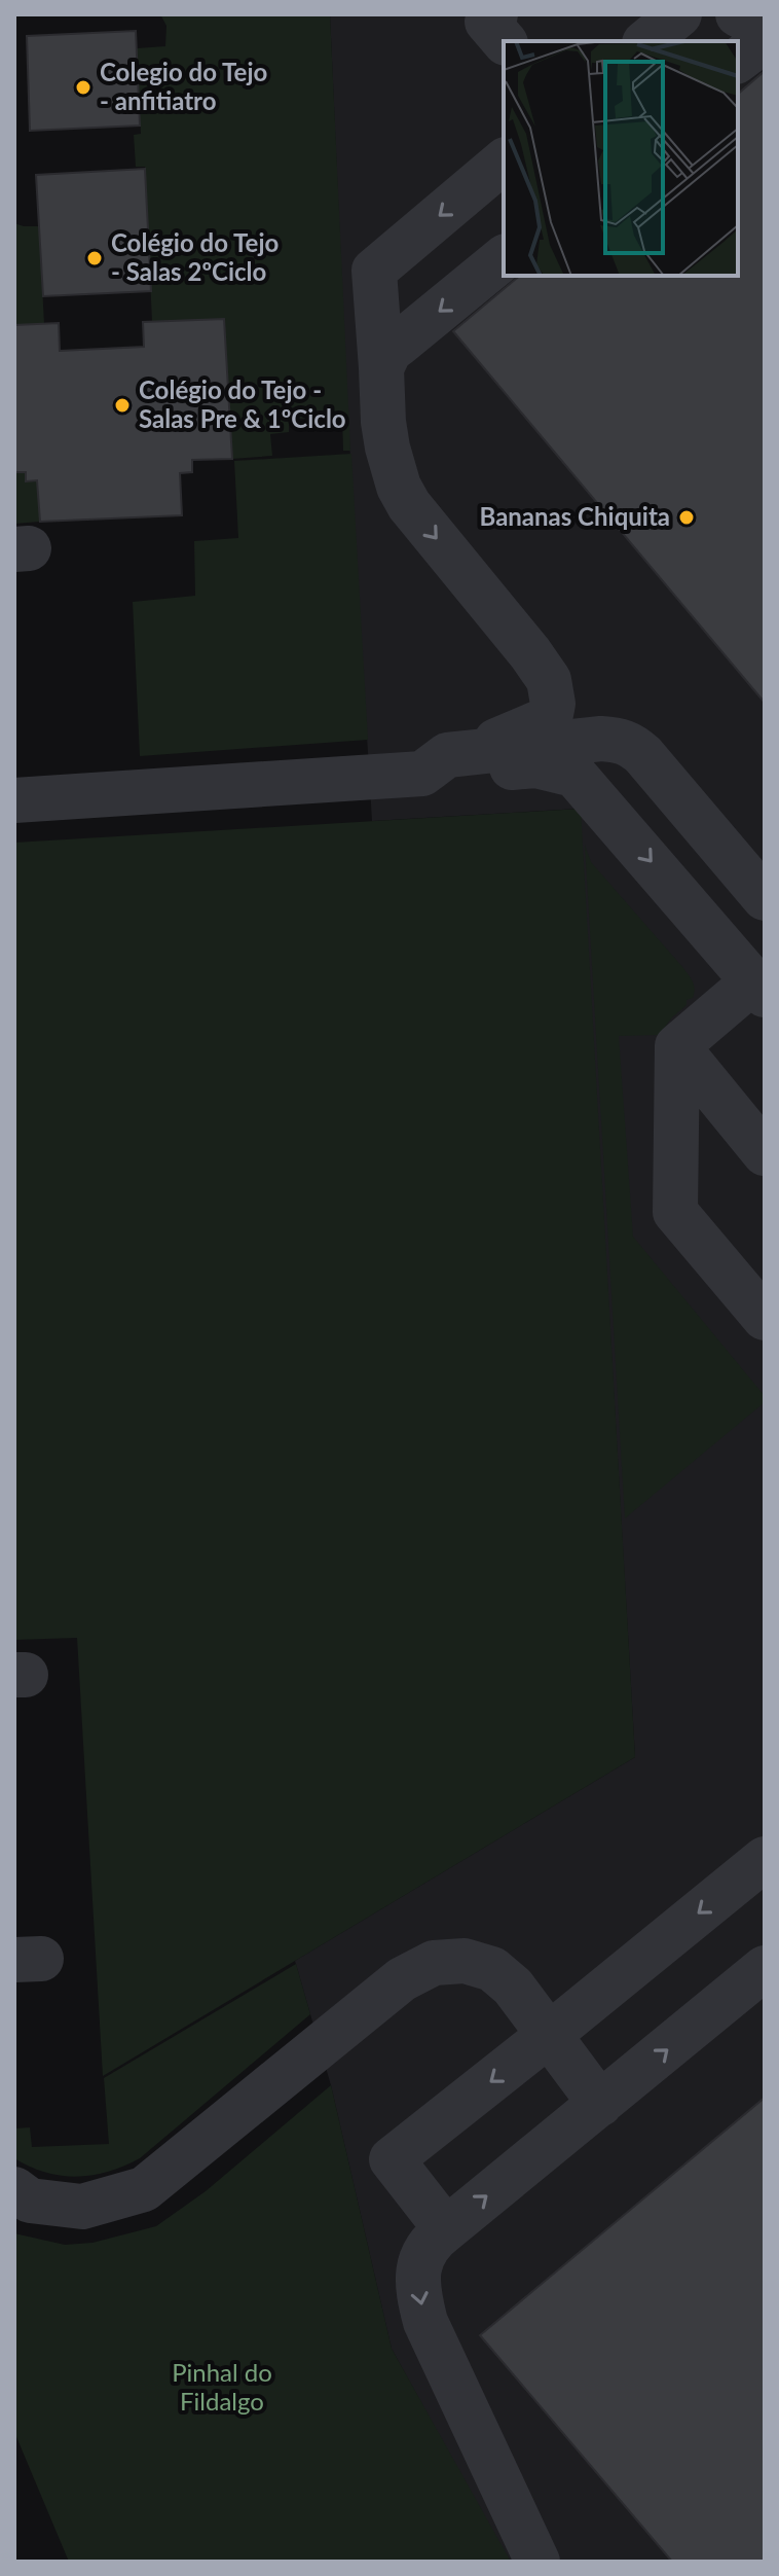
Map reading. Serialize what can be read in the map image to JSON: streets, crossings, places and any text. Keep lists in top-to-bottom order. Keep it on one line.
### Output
{"parks":["Pinhal do Fildalgo"],"places":["Colegio do Tejo - anfitiatro","Colégio do Tejo - Salas 2ºCiclo","Colégio do Tejo - Salas Pre & 1ºCiclo","Bananas Chiquita"]}
